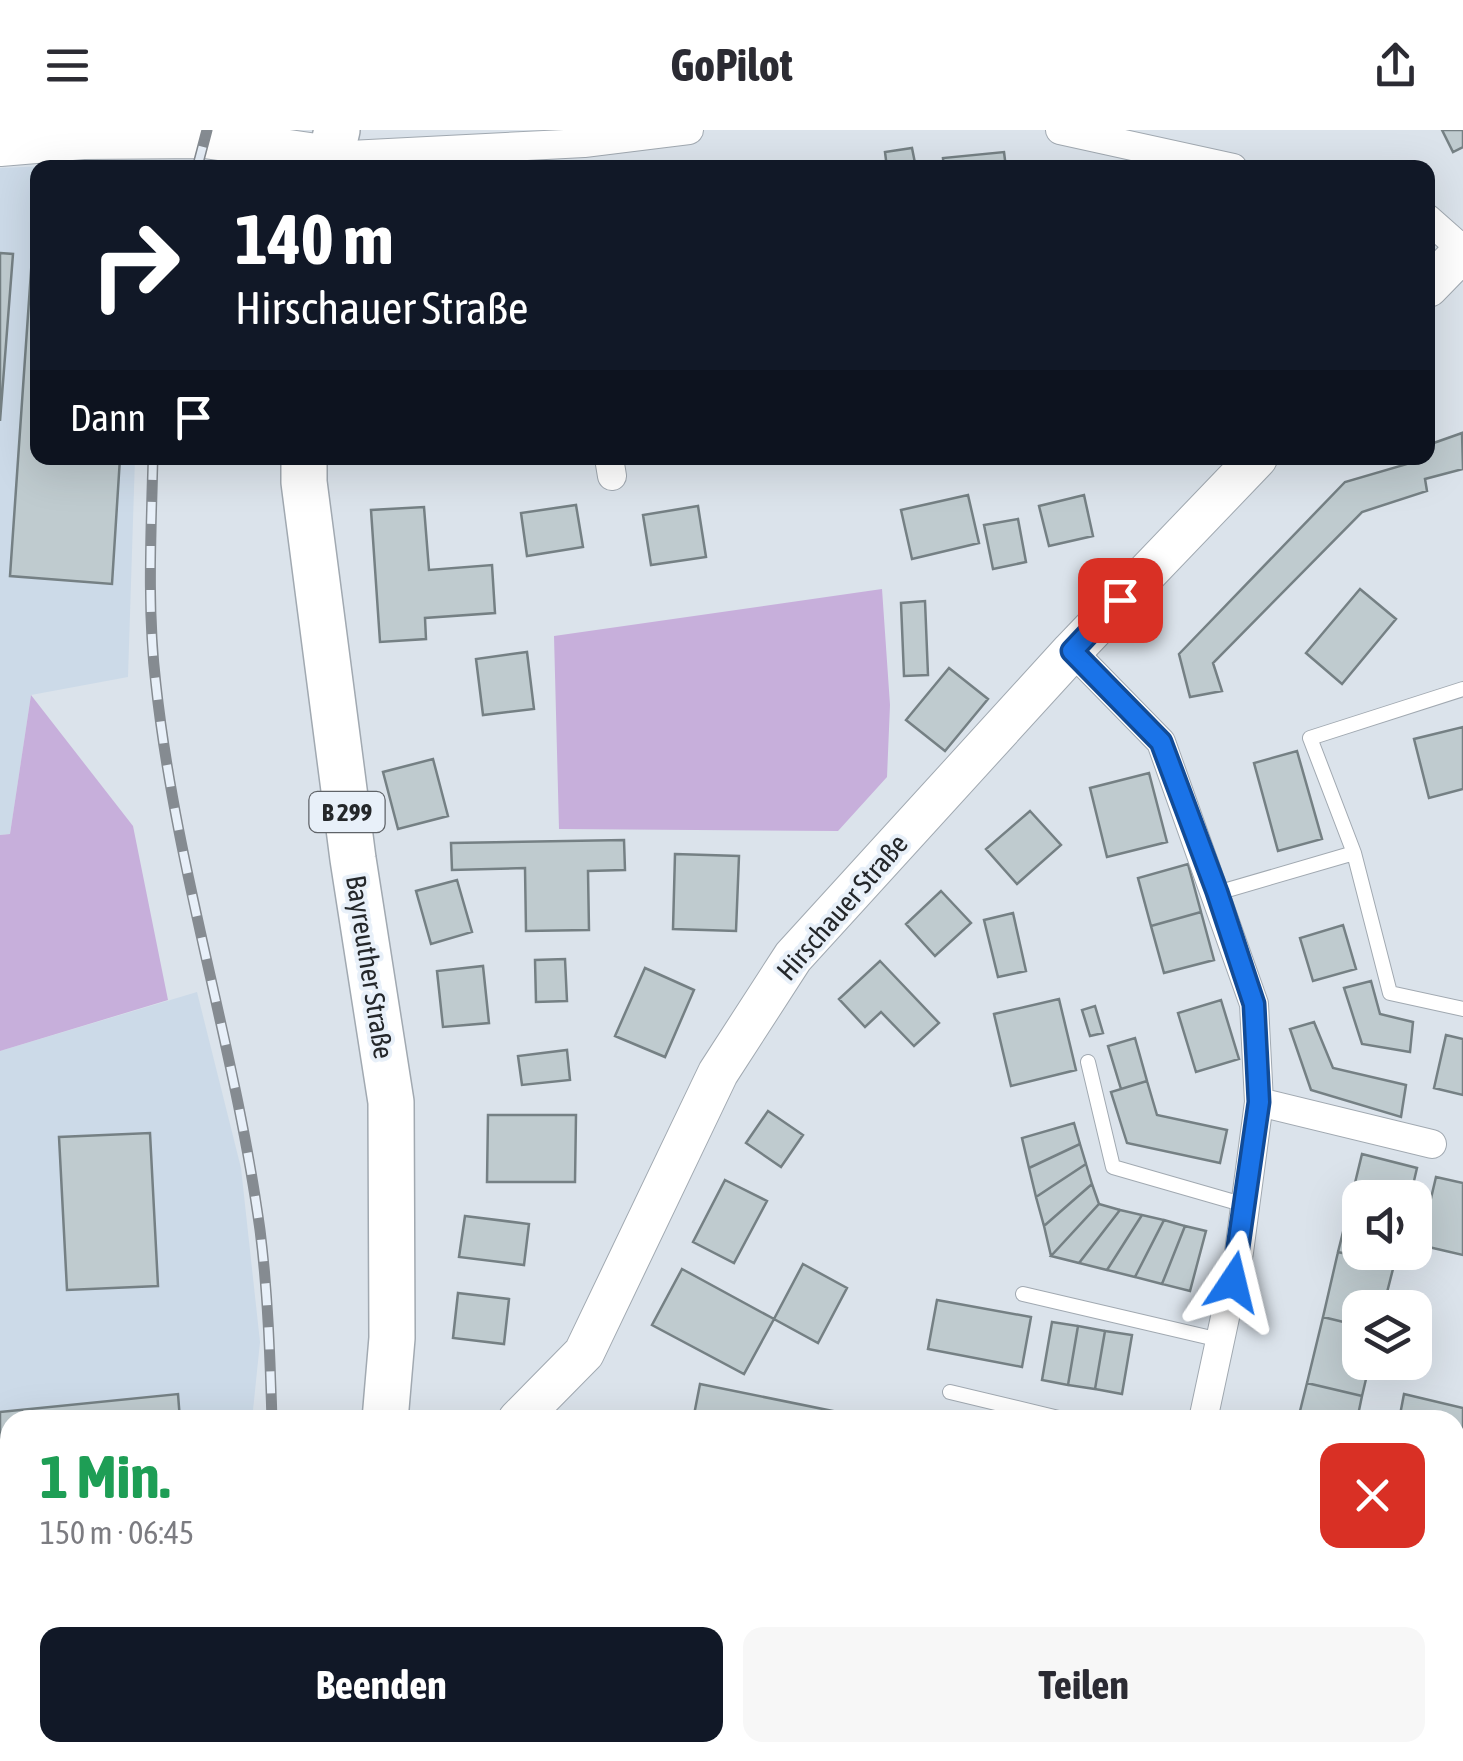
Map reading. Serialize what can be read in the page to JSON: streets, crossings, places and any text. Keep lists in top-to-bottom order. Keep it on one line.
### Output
{"streets":{"main road":["B 299","Bayreuther Straße"],"street":["Hirschauer Straße"]},"page":{"header":"GoPilot","turn":["140 m","Hirschauer Straße"],"then":"Dann","heading":["1 Min.","150 m · 06:45"],"buttons":["Beenden","Teilen"]}}
